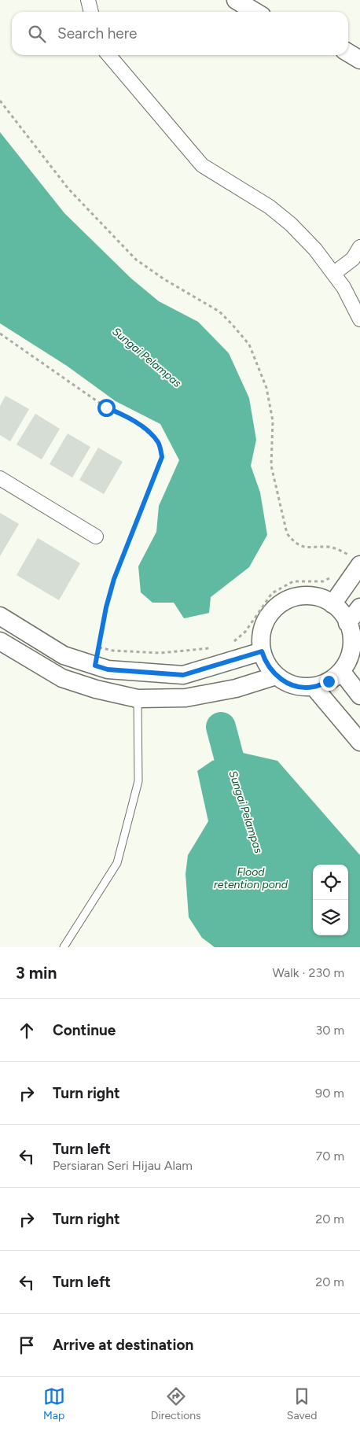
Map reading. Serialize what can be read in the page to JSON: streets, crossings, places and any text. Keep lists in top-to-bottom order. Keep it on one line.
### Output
{"water":["Sungai Pelampas","Flood retention pond"],"page":{"search":"Search here","heading":["3 min","Walk · 230 m"],"list":[["Continue","30 m"],["Turn right","90 m"],["Turn left","Persiaran Seri Hijau Alam","70 m"],["Turn right","20 m"],["Turn left","20 m"],"Arrive at destination"],"nav":["Map","Directions","Saved"]}}
